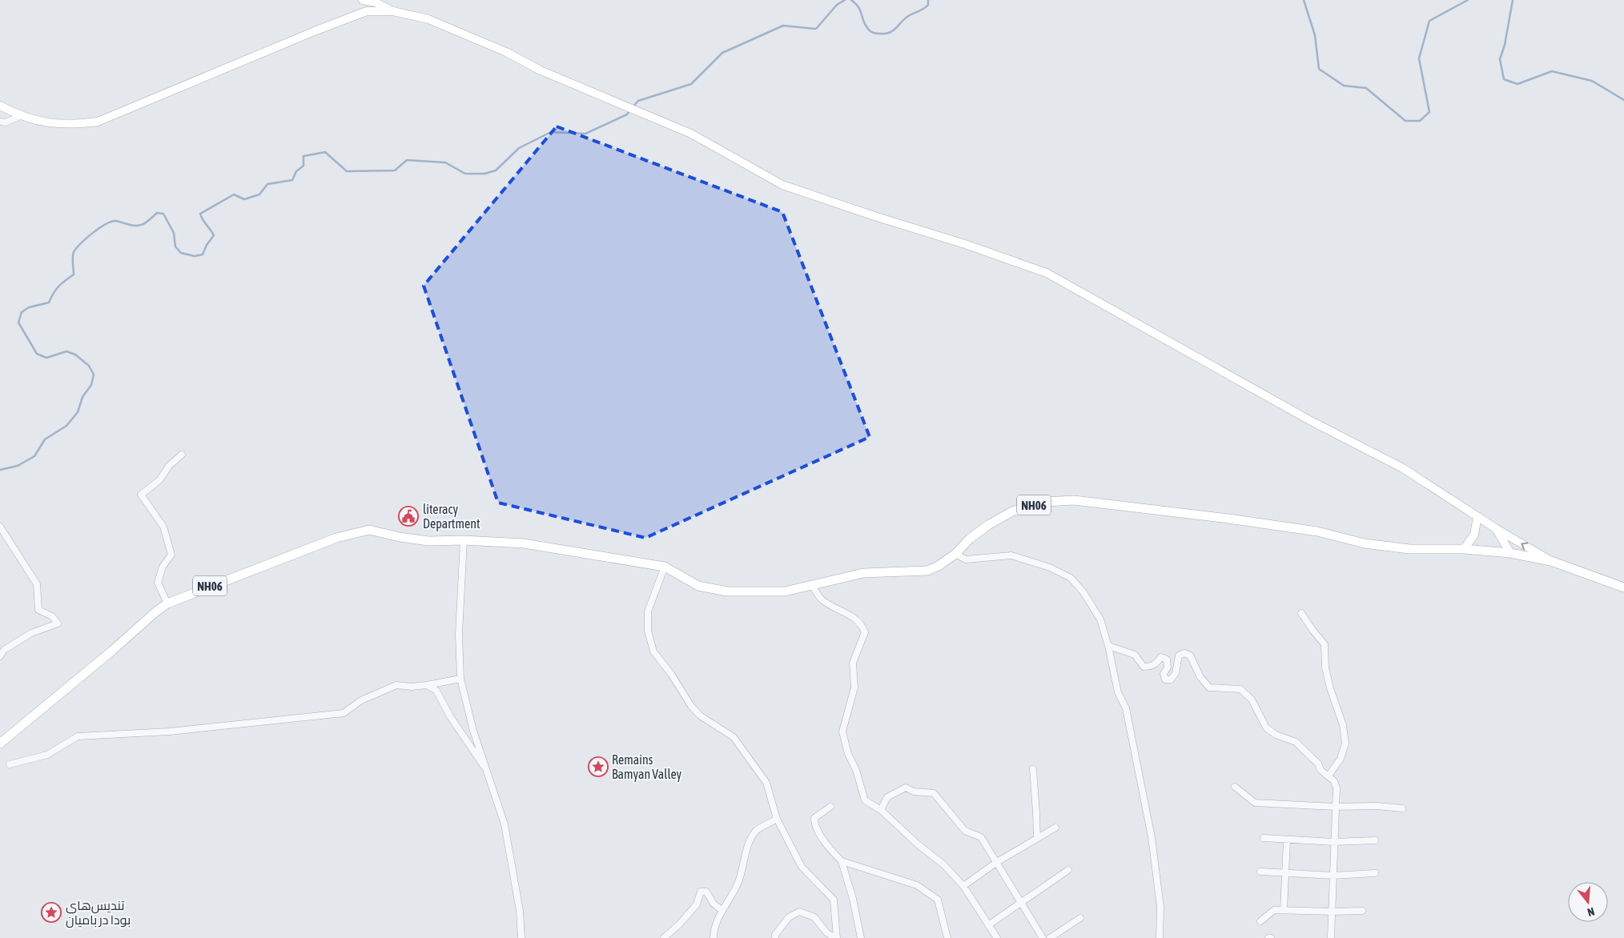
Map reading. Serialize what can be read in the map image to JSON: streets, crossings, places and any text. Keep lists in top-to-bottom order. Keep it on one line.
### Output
{"streets":{"main road":["NH06"]},"places":{"public building":["literacy Department"],"place":["Remains Bamyan Valley","تندیس‌های بودا در بامیان"]},"north":"bottom"}
